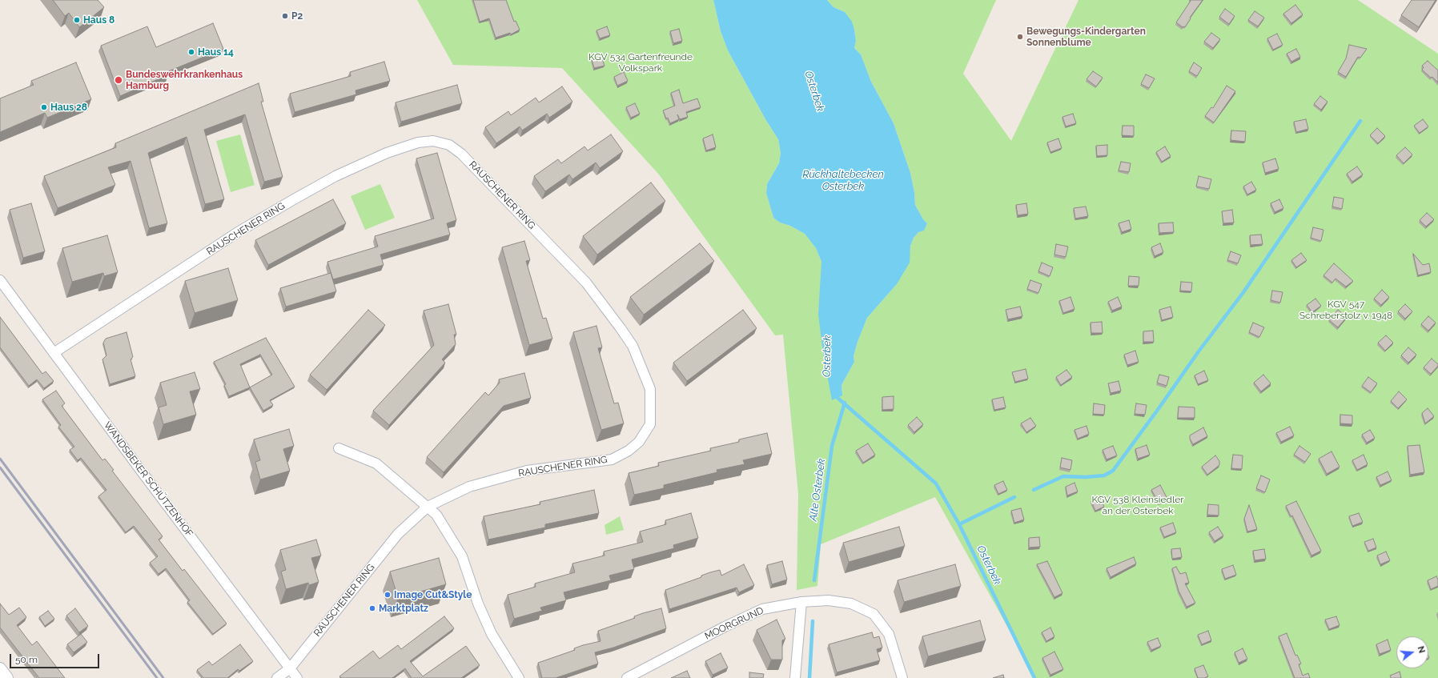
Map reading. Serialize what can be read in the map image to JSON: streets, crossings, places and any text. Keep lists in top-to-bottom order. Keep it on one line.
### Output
{"streets":{"street":["RAUSCHENER RING","WANDSBEKER SCHÜTZENHOF","MOORGRUND"]},"crossings":[["RAUSCHENER RING","WANDSBEKER SCHÜTZENHOF"]],"water":["Osterbek","Rückhaltebecken Osterbek","Alte Osterbek"],"parks":["KGV 534 Gartenfreunde Volkspark","KGV 547 Schreberstolz v. 1948","KGV 538 Kleinsiedler an der Osterbek"],"places":["P2","Haus 8","Bewegungs-Kindergarten Sonnenblume","Haus 14","Bundeswehrkrankenhaus Hamburg","Haus 28","Image Cut&Style","Marktplatz"],"scale_bar":"50 m","north":"right"}
